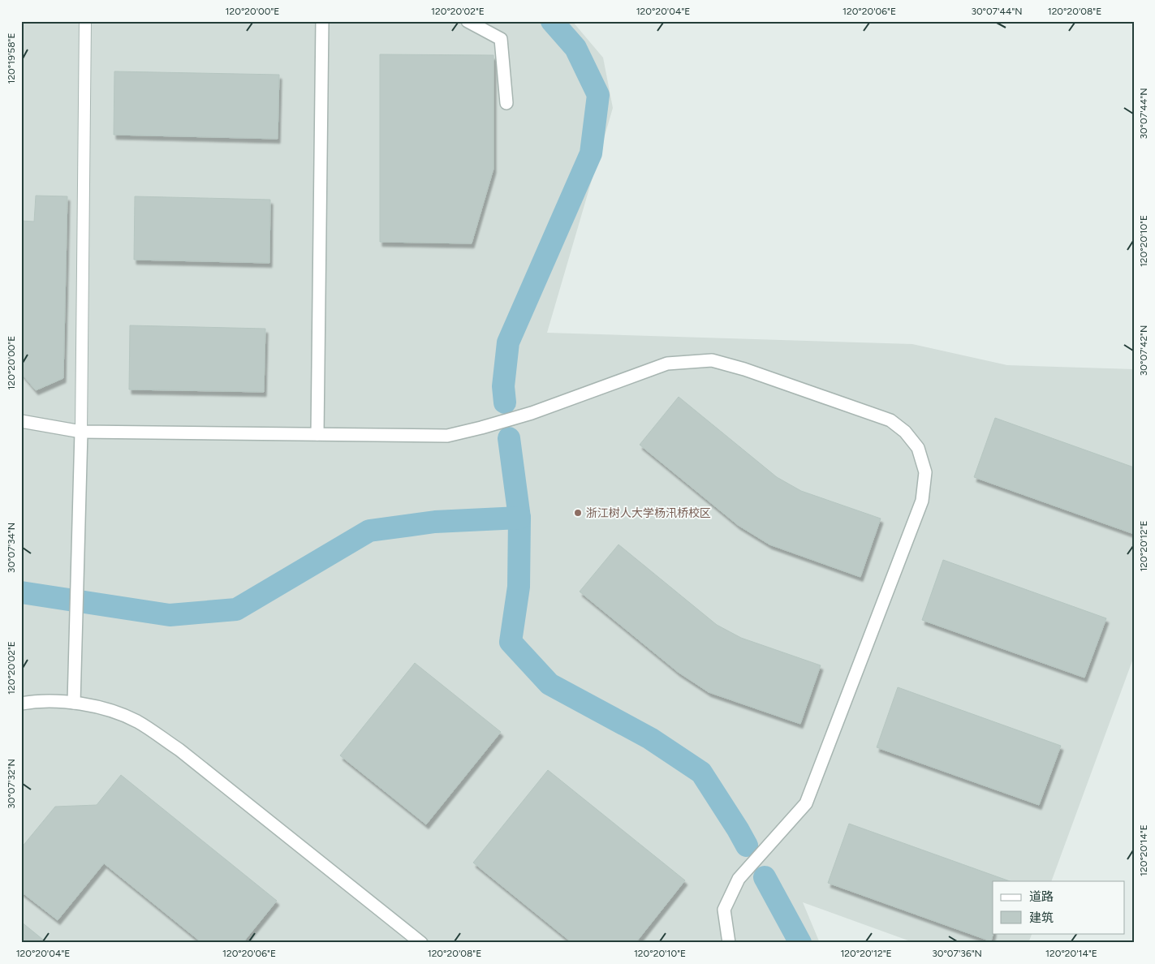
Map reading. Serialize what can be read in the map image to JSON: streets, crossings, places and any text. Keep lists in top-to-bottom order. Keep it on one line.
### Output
{"places":["浙江树人大学杨汛桥校区"],"legend":["道路","建筑"],"coordinates":["120°20'00\"E","120°20'02\"E","120°20'04\"E","120°20'06\"E","30°07'44\"N","120°20'08\"E","120°19'58\"E","120°20'10\"E","30°07'42\"N","120°20'12\"E","30°07'34\"N","30°07'32\"N","120°20'14\"E","30°07'36\"N"]}
